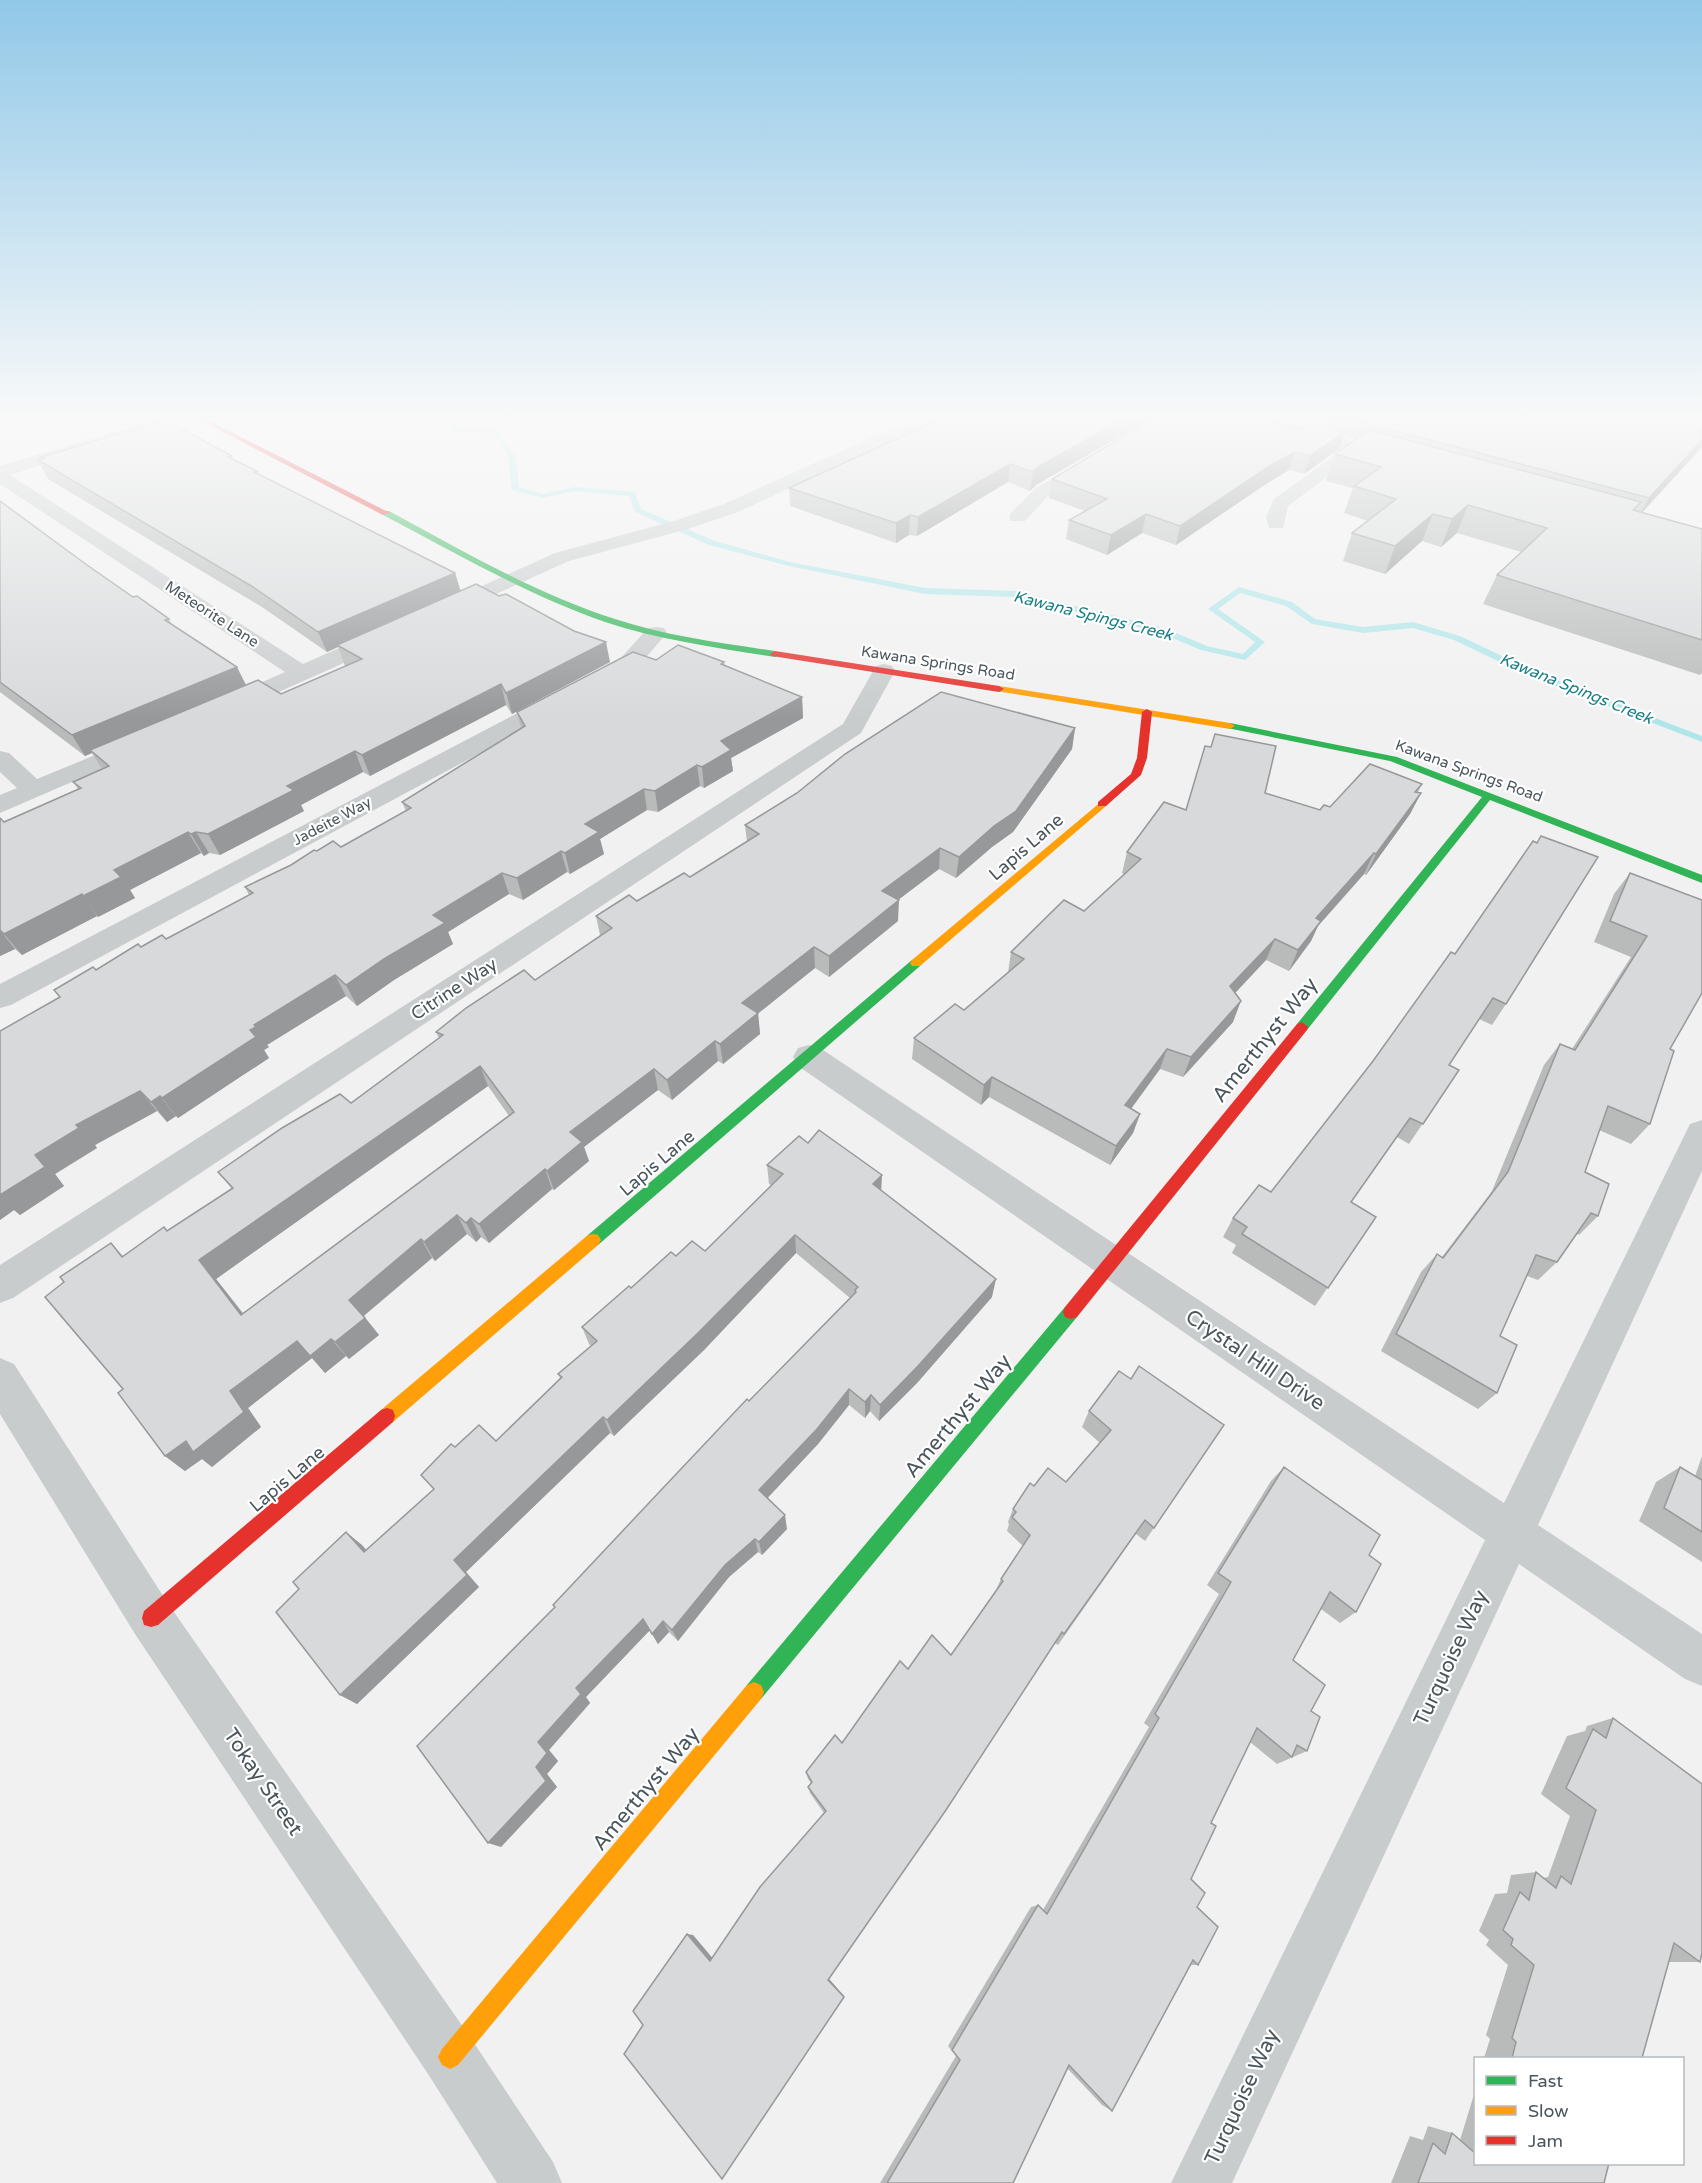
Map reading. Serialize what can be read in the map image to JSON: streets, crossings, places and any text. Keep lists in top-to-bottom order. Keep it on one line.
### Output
{"streets":{"street":["Meteorite Lane","Kawana Springs Road","Jadeite Way","Lapis Lane","Citrine Way","Amerthyst Way","Crystal Hill Drive","Turquoise Way","Tokay Street"]},"crossings":[["Kawana Springs Road","Jadeite Way"],["Kawana Springs Road","Lapis Lane"],["Kawana Springs Road","Citrine Way"],["Kawana Springs Road","Amerthyst Way"],["Lapis Lane","Crystal Hill Drive"],["Lapis Lane","Tokay Street"],["Amerthyst Way","Crystal Hill Drive"],["Amerthyst Way","Tokay Street"],["Crystal Hill Drive","Turquoise Way"]],"water":["Kawana Spings Creek"],"legend":["Fast","Slow","Jam"]}
